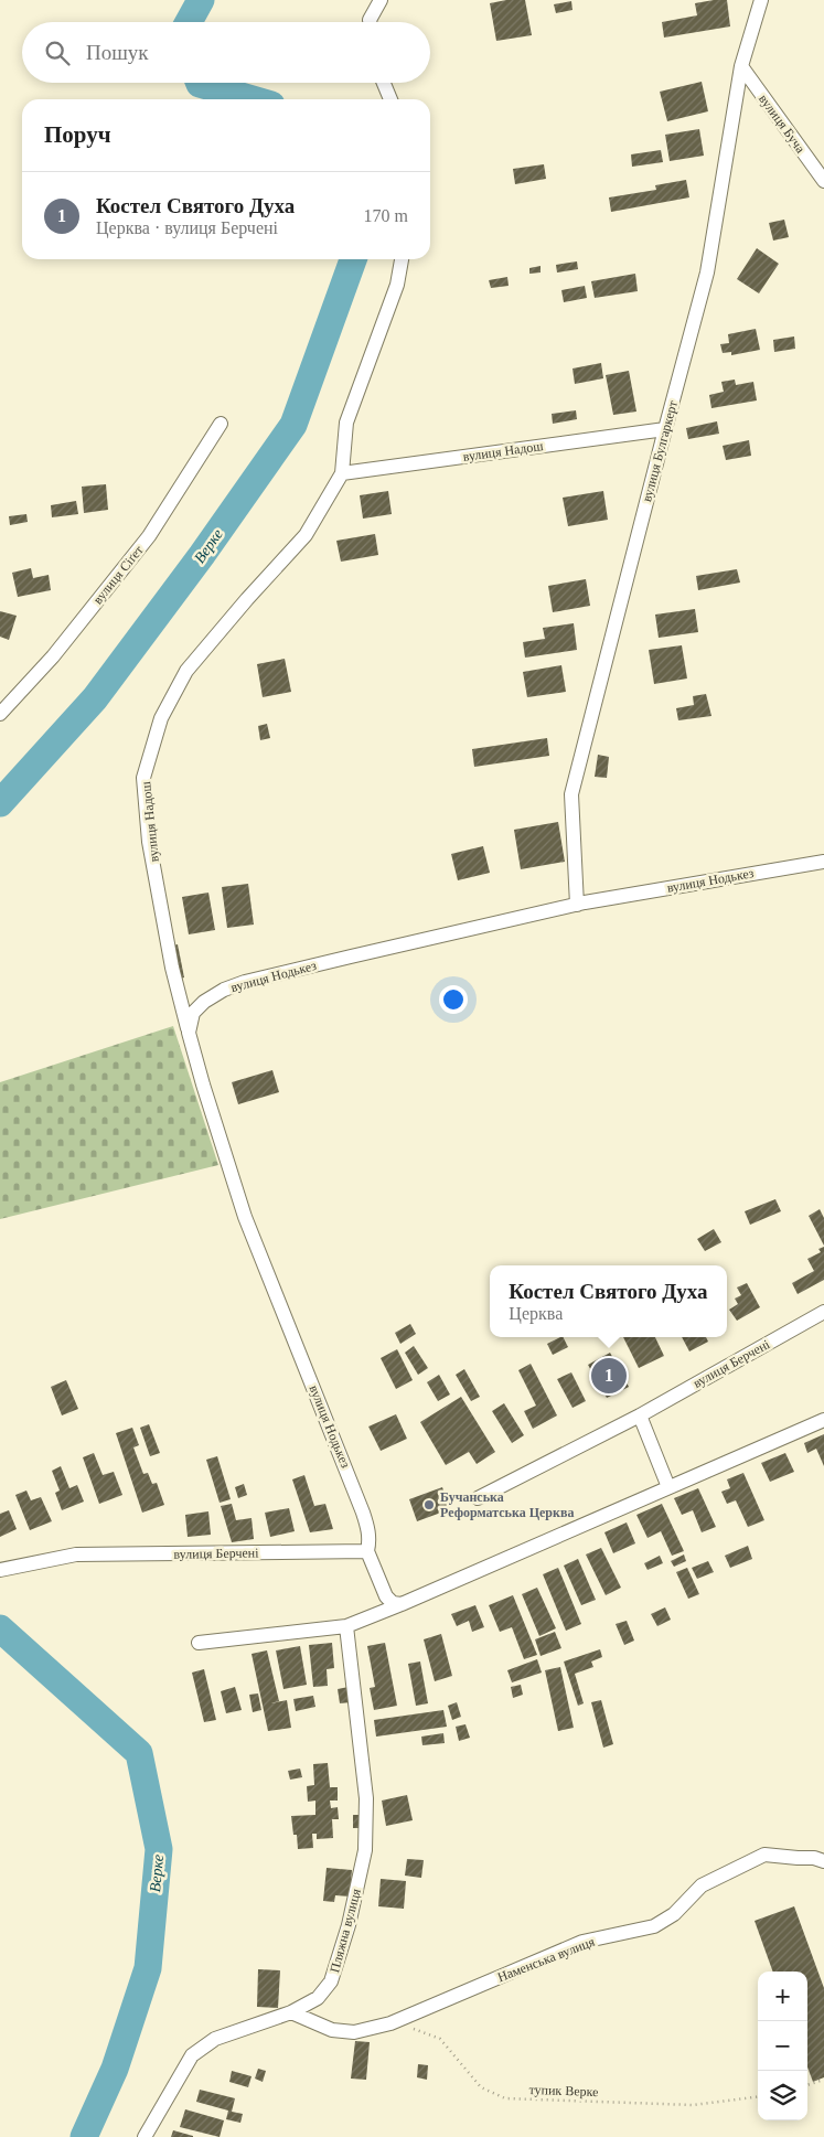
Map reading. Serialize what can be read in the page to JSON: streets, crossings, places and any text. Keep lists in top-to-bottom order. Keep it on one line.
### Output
{"streets":{"street":["вулиця Буча","вулиця Надош","вулиця Булгаркерт","вулиця Сіґет","вулиця Нодькез","вулиця Берчені","Пляжна вулиця","Наменська вулиця"],"path":["тупик Верке"]},"crossings":[["вулиця Буча","вулиця Булгаркерт"],["вулиця Надош","вулиця Булгаркерт"],["вулиця Надош","вулиця Нодькез"],["вулиця Булгаркерт","вулиця Нодькез"],["вулиця Нодькез","вулиця Берчені"],["Пляжна вулиця","Наменська вулиця"],["Наменська вулиця","тупик Верке"]],"water":["Верке"],"places":["Бучанська Реформатська Церква"],"page":{"search":"Пошук","heading":"Поруч","list":[{"mark":"1","name":"Костел Святого Духа","note":"Церква · вулиця Берчені","value":"170 m"}],"popup":["Костел Святого Духа","Церква"],"pins":"1","map_buttons":["+","−"]}}
